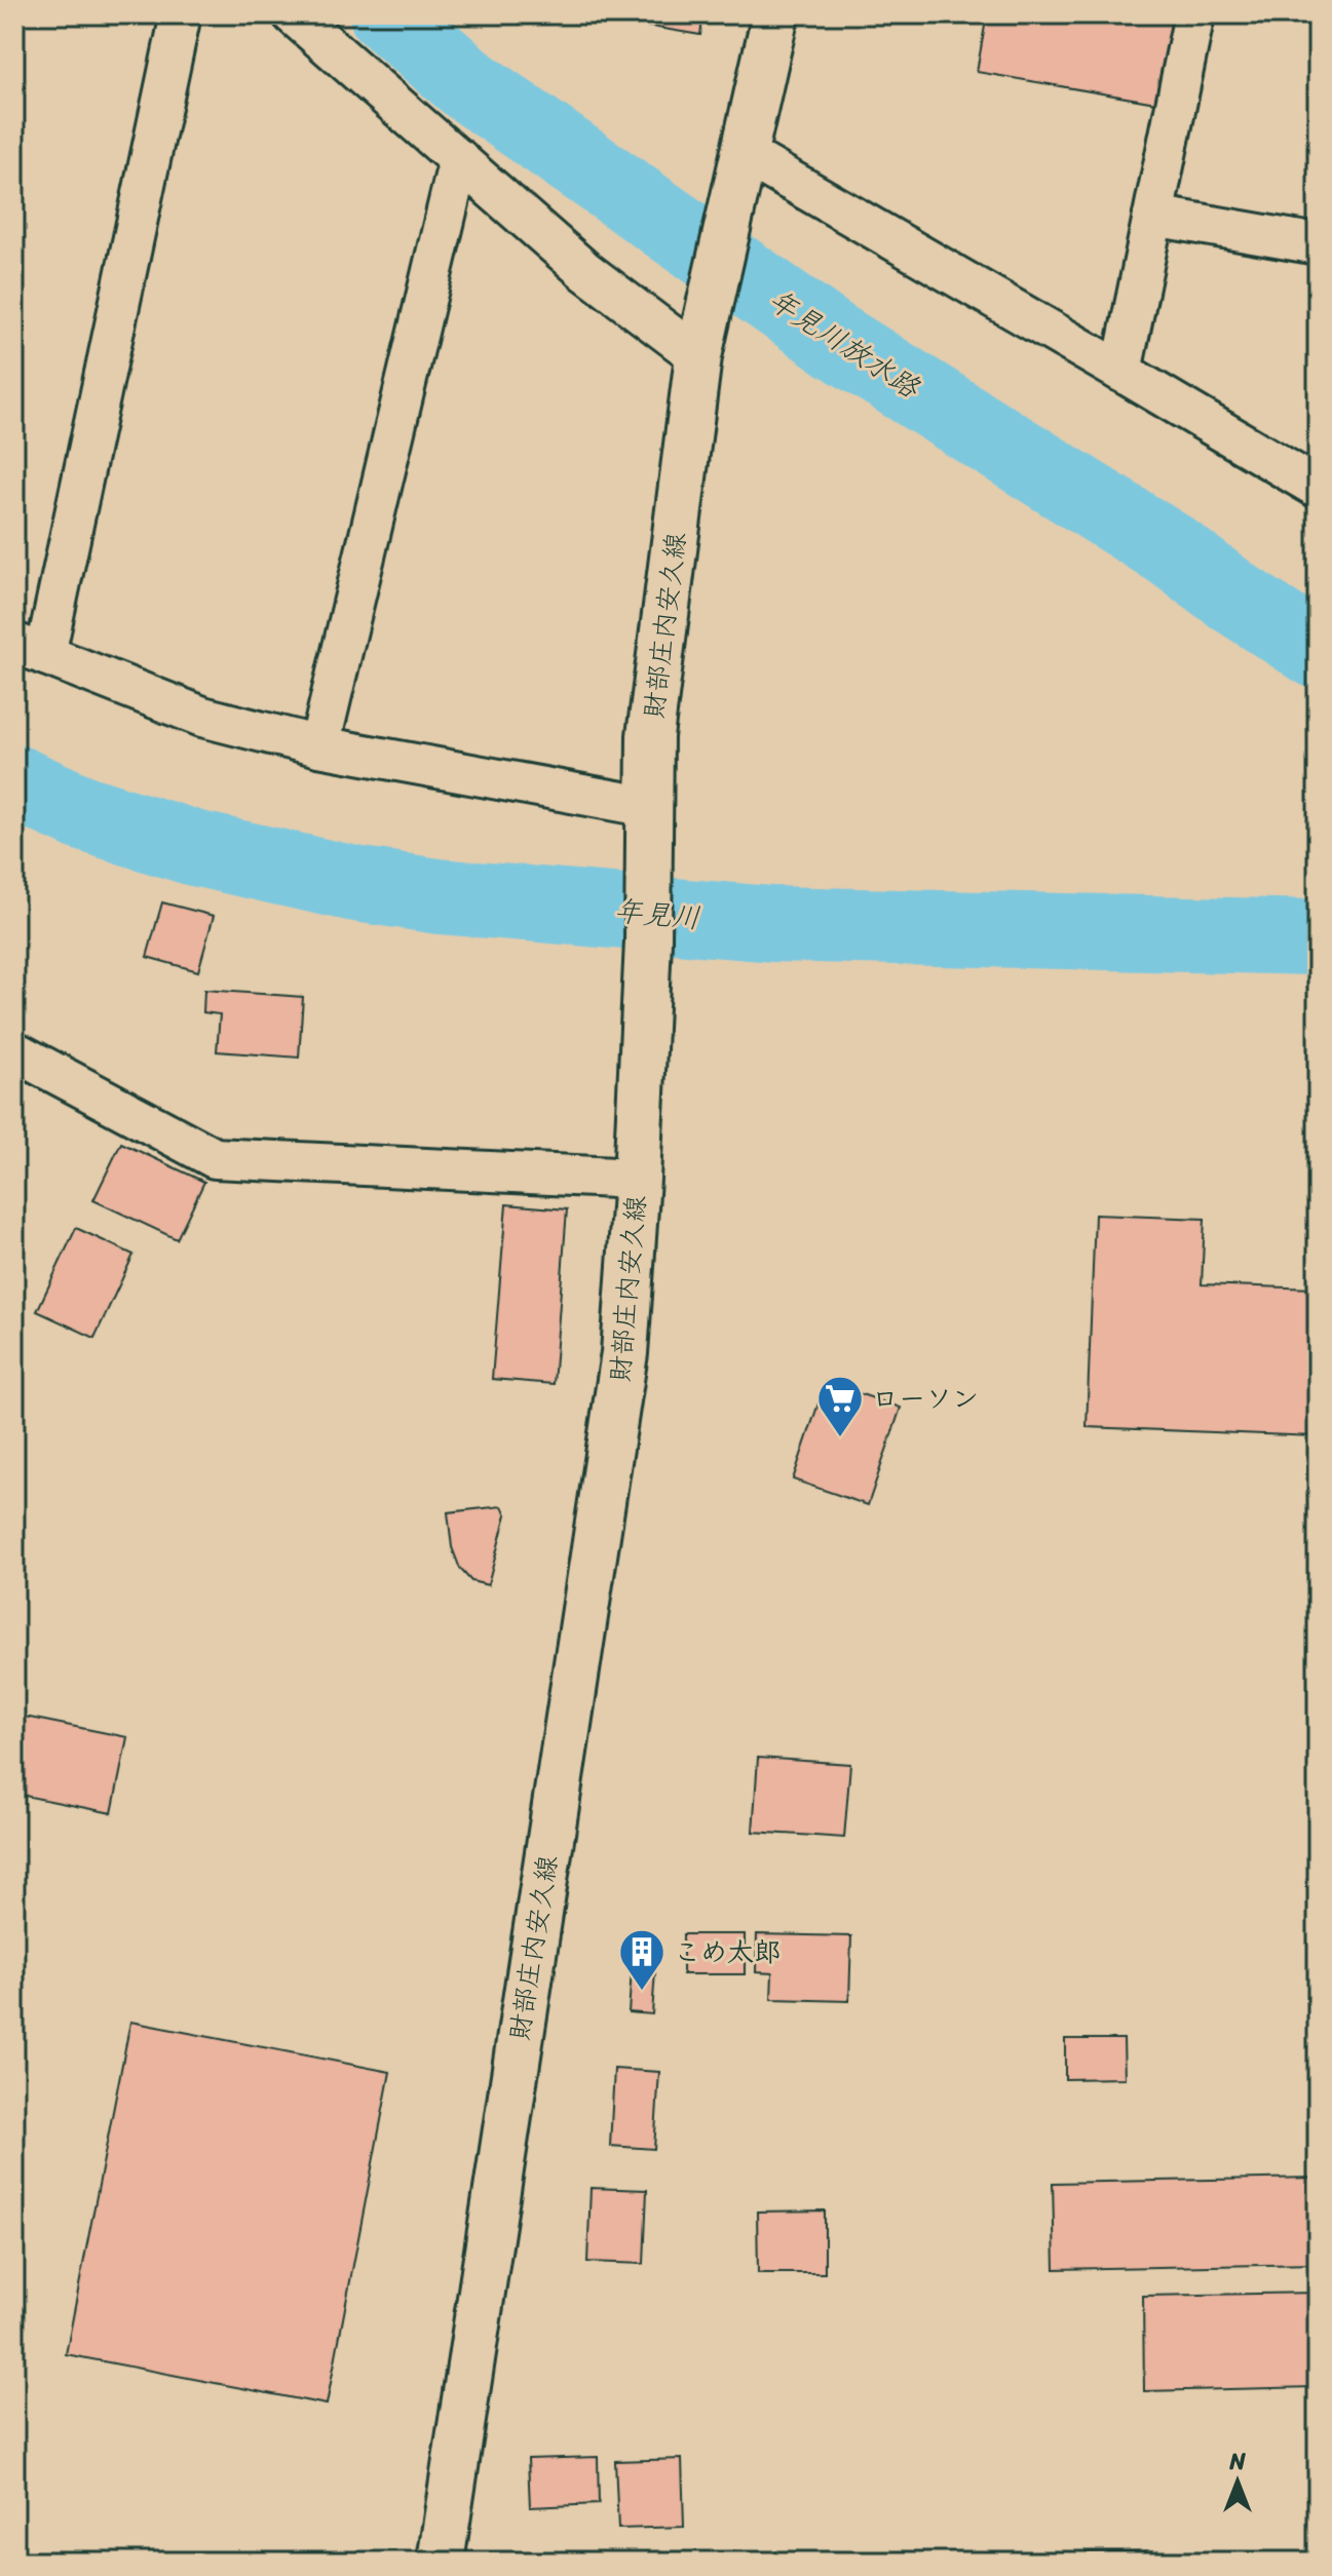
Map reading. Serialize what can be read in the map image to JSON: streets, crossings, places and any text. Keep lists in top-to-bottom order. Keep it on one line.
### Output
{"streets":{"main road":["財部庄内安久線"]},"water":["年見川放水路","年見川"],"places":{"supermarket":["ローソン"],"building":["こめ太郎"]},"north":"top"}
